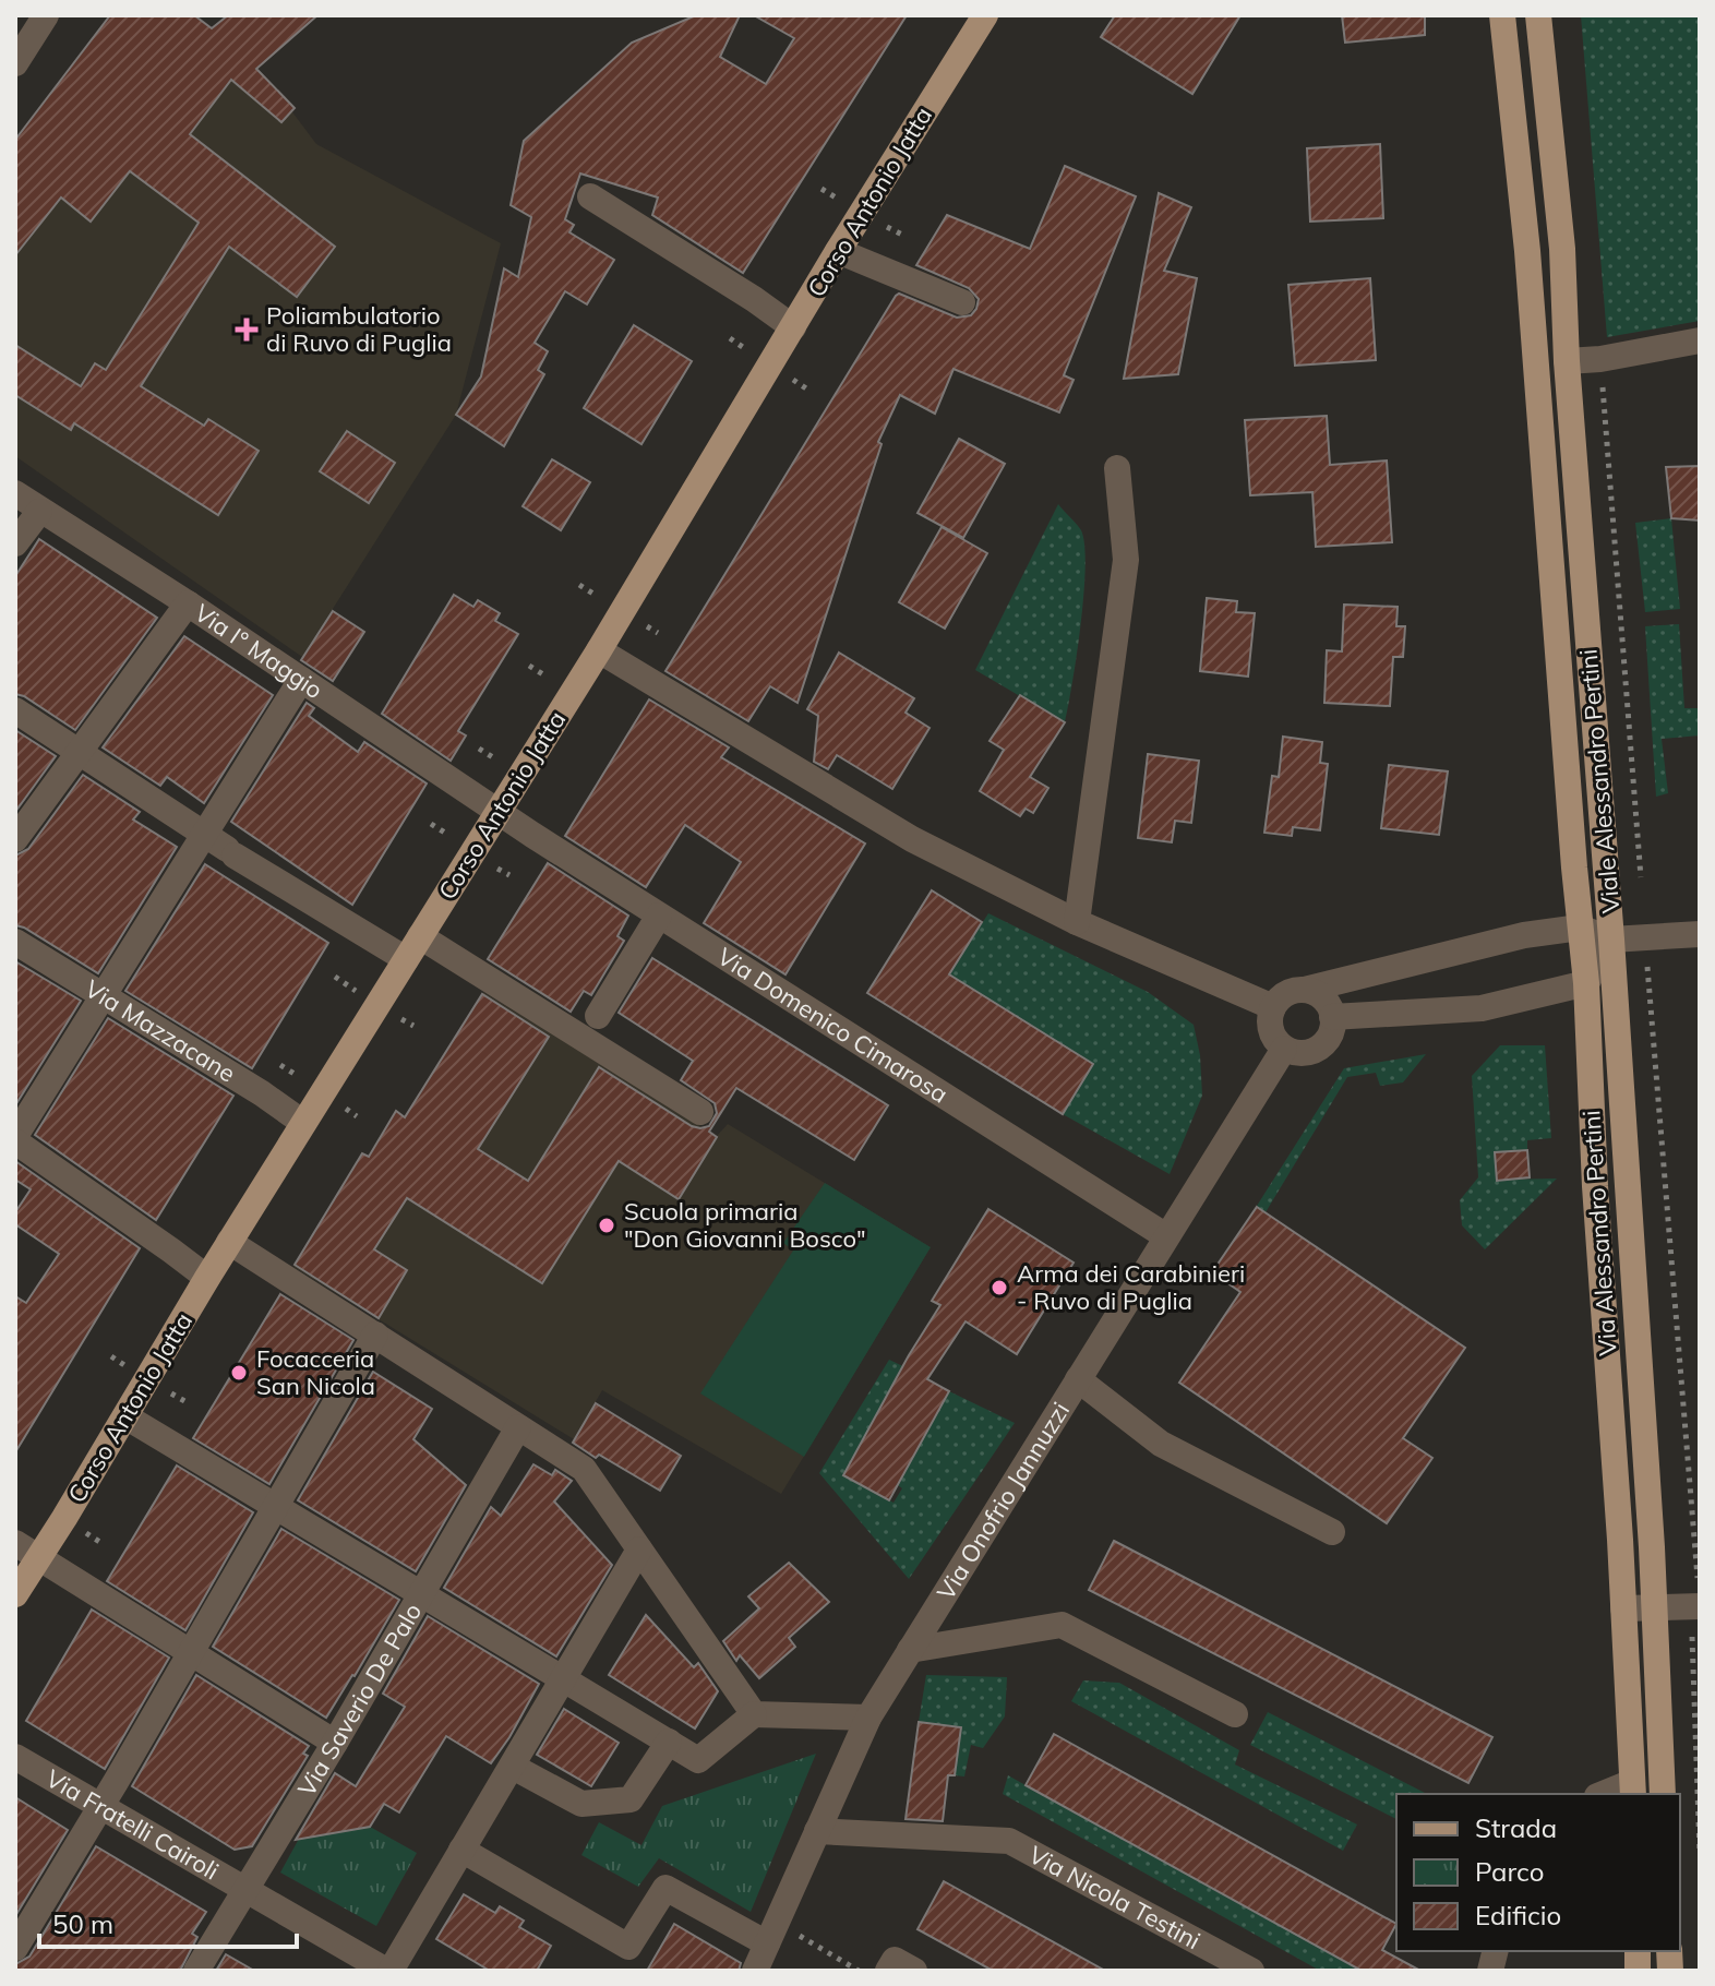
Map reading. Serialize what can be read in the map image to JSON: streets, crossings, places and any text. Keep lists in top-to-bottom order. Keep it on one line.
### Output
{"streets":{"main road":["Corso Antonio Jatta","Viale Alessandro Pertini","Via Alessandro Pertini"],"street":["Via I° Maggio","Via Domenico Cimarosa","Via Mazzacane","Via Onofrio Jannuzzi","Via Saverio De Palo","Via Fratelli Cairoli","Via Nicola Testini"]},"crossings":[["Corso Antonio Jatta","Via I° Maggio"],["Corso Antonio Jatta","Via Domenico Cimarosa"],["Corso Antonio Jatta","Via Mazzacane"],["Via I° Maggio","Via Domenico Cimarosa"],["Viale Alessandro Pertini","Via Alessandro Pertini"],["Via Domenico Cimarosa","Via Onofrio Jannuzzi"],["Via Onofrio Jannuzzi","Via Nicola Testini"],["Via Saverio De Palo","Via Fratelli Cairoli"]],"places":{"health":["Poliambulatorio di Ruvo di Puglia"],"other":["Scuola primaria \"Don Giovanni Bosco\"","Arma dei Carabinieri - Ruvo di Puglia","Focacceria San Nicola"]},"legend":["Strada","Parco","Edificio"],"scale_bar":"50 m"}
